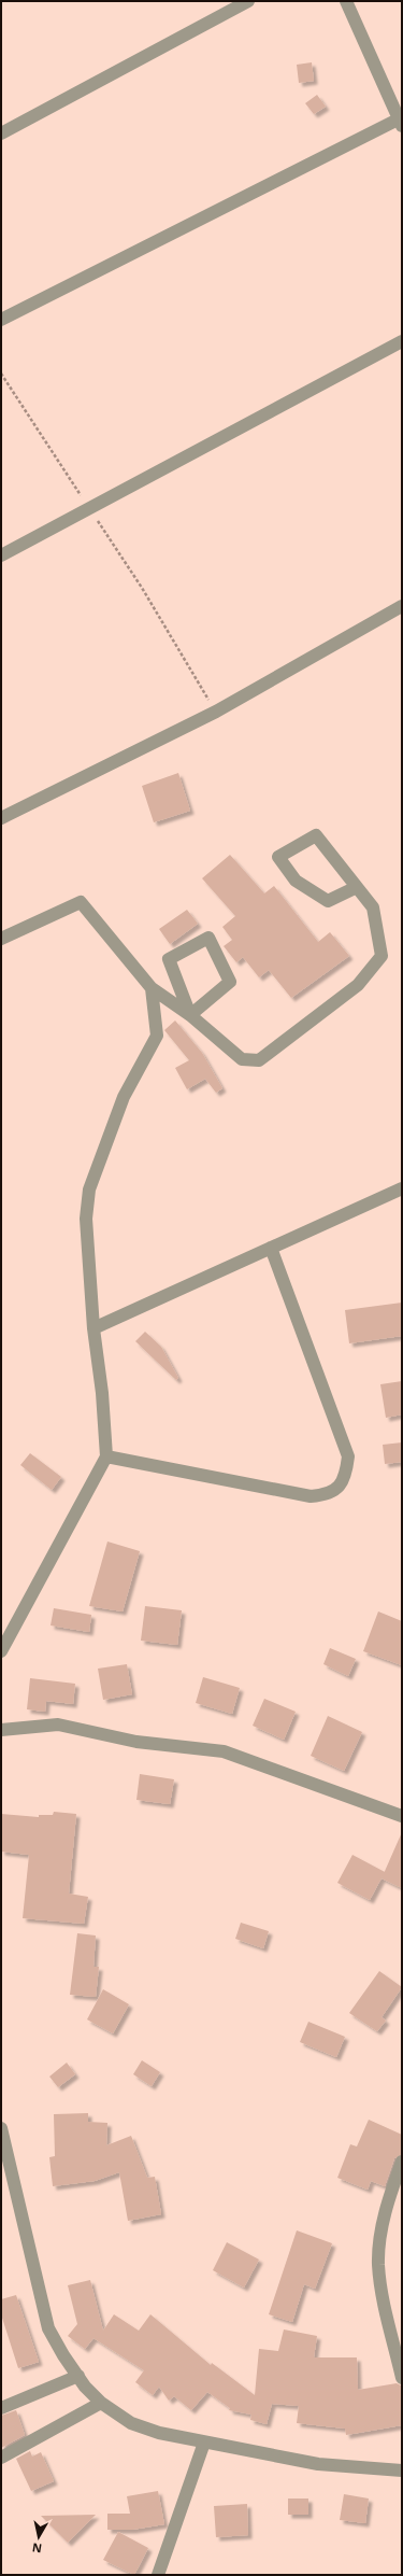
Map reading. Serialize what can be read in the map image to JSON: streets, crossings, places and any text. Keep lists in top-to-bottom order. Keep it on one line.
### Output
{"north":"bottom"}
